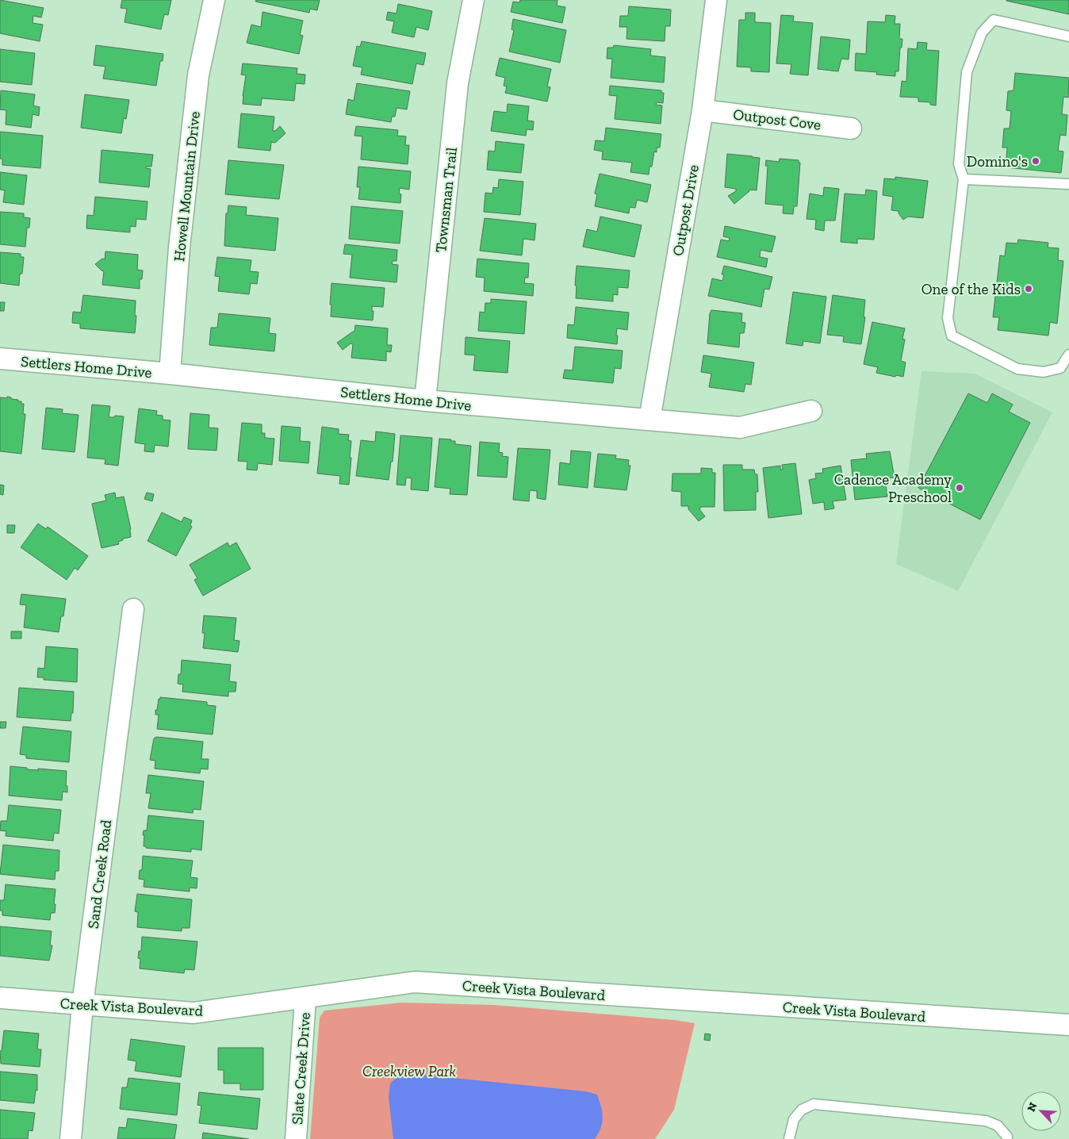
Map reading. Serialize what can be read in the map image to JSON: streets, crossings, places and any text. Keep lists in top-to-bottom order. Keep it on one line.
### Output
{"streets":{"street":["Outpost Cove","Howell Mountain Drive","Townsman Trail","Outpost Drive","Settlers Home Drive","Sand Creek Road","Creek Vista Boulevard","Slate Creek Drive"]},"crossings":[["Outpost Cove","Outpost Drive"],["Howell Mountain Drive","Settlers Home Drive"],["Townsman Trail","Settlers Home Drive"],["Outpost Drive","Settlers Home Drive"],["Sand Creek Road","Creek Vista Boulevard"],["Creek Vista Boulevard","Slate Creek Drive"]],"parks":["Creekview Park"],"places":["Domino's","One of the Kids","Cadence Academy Preschool"],"north":"top left"}
